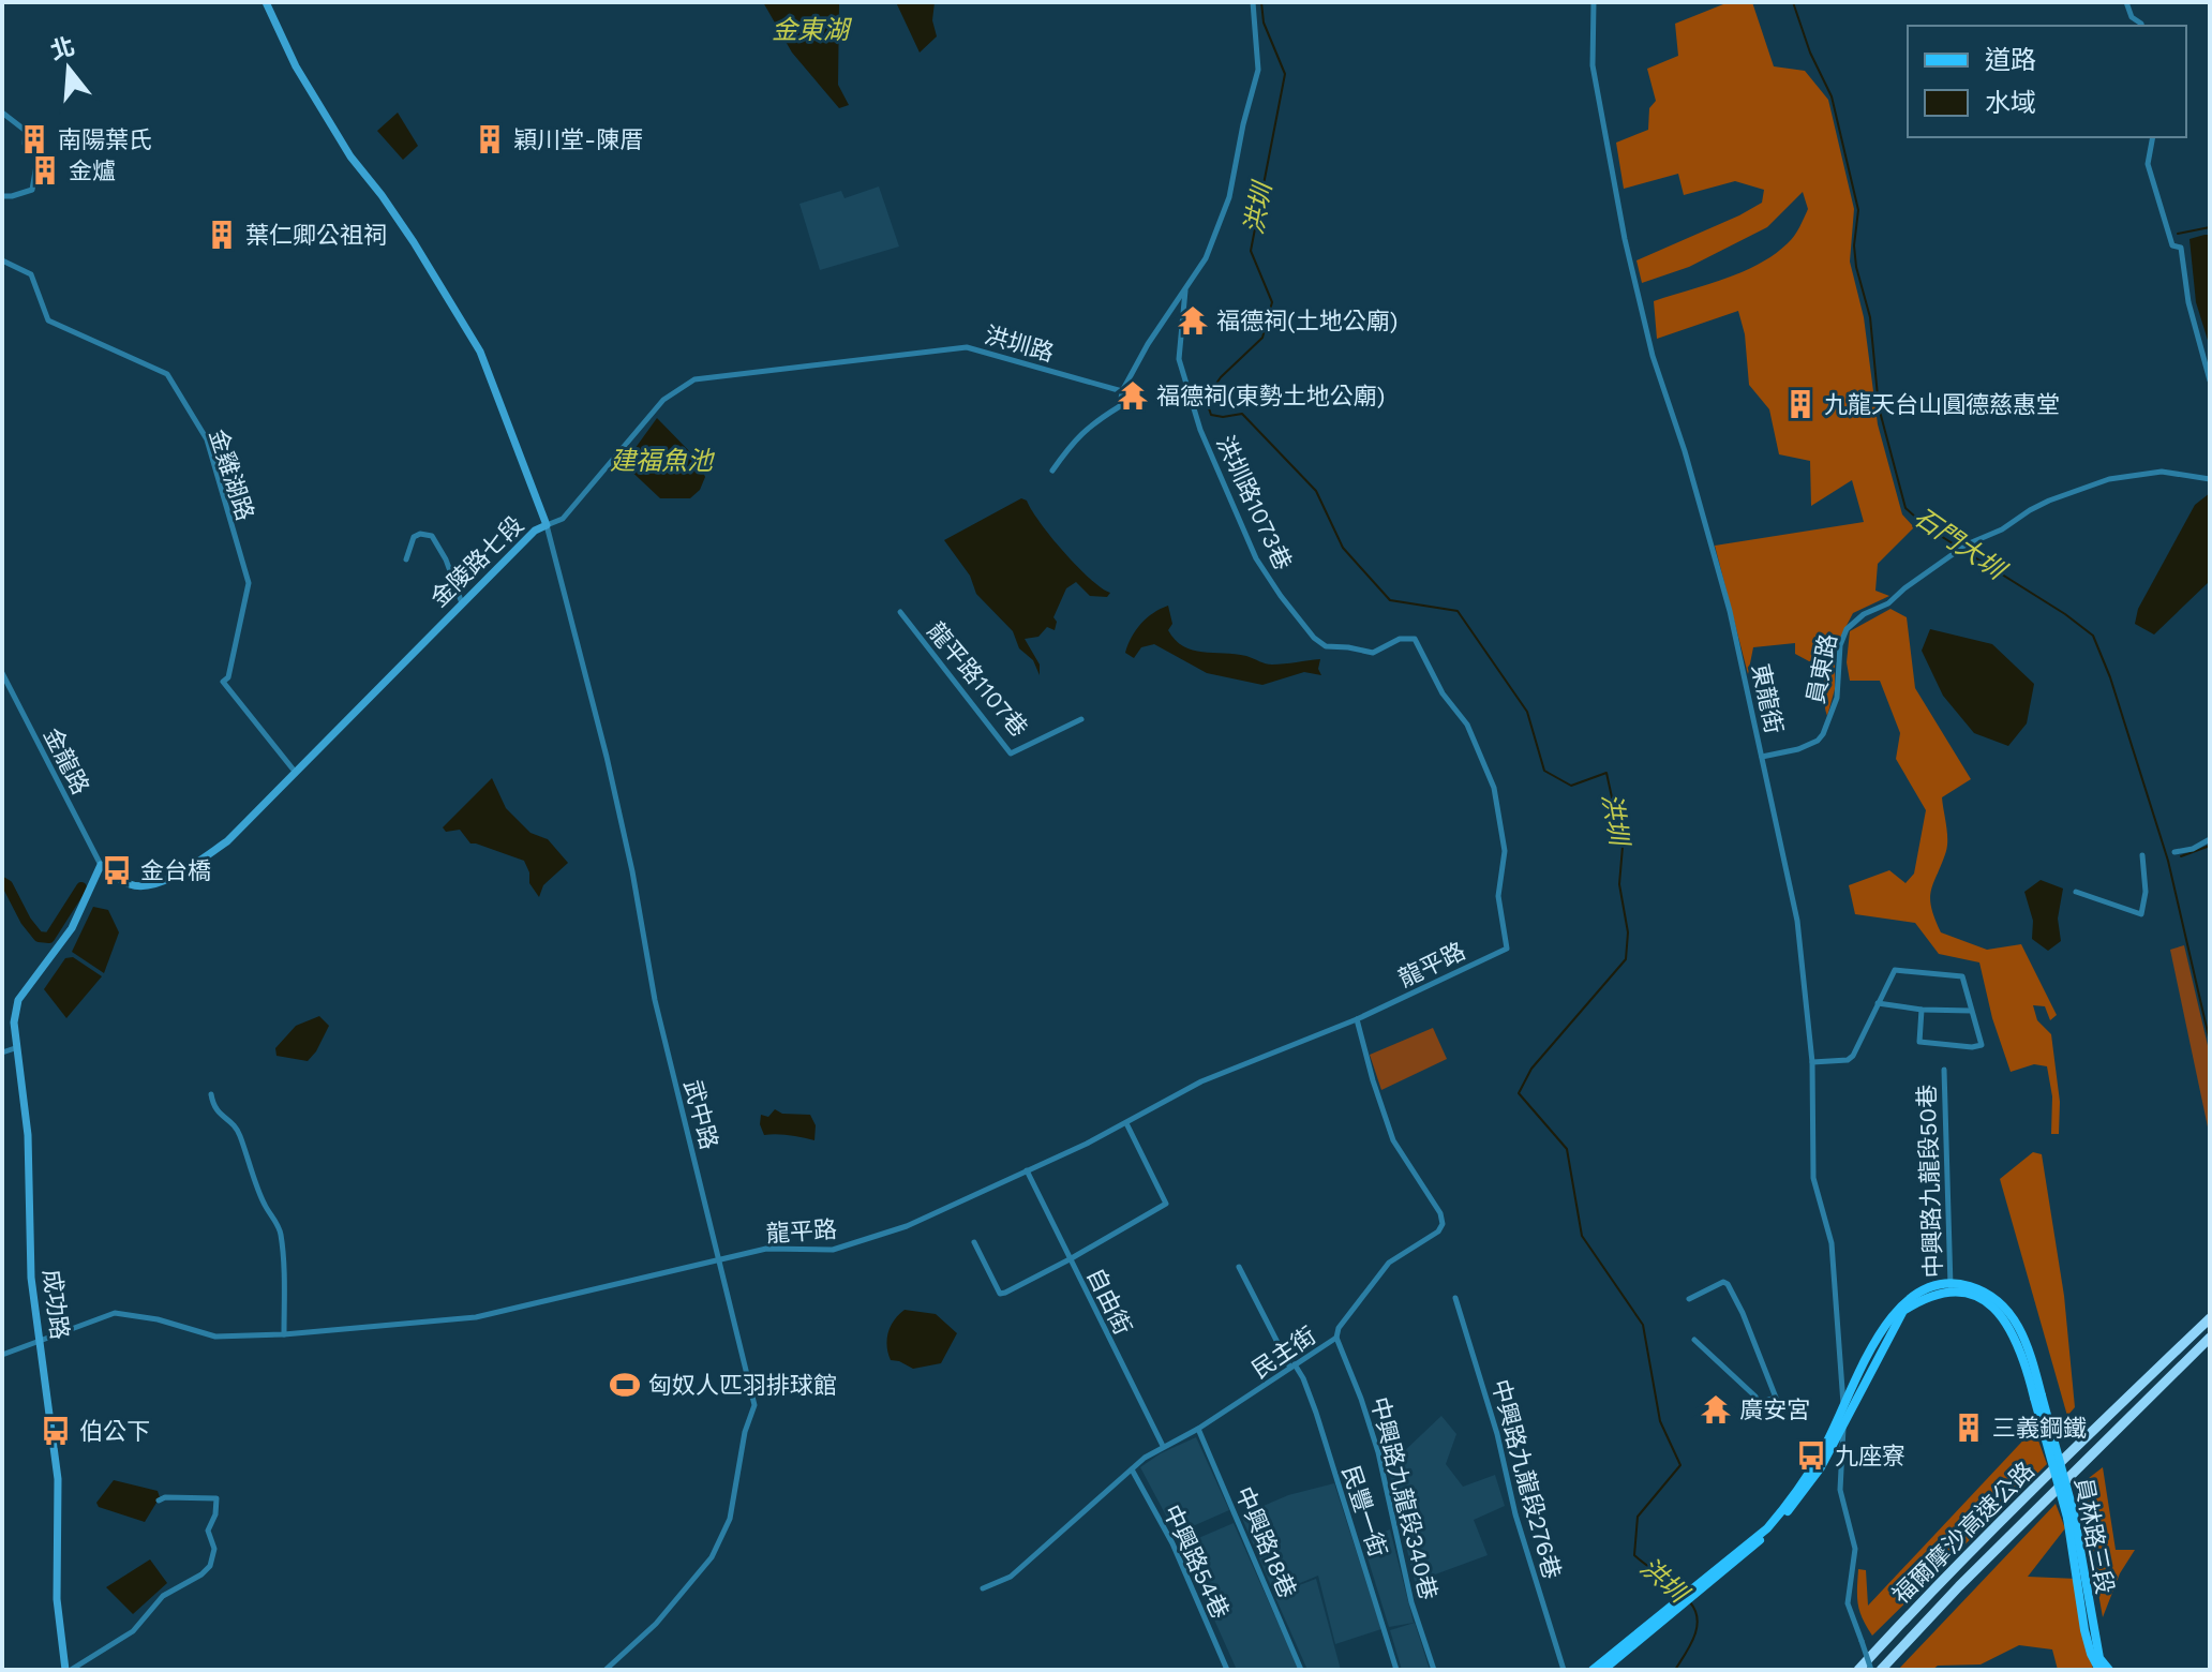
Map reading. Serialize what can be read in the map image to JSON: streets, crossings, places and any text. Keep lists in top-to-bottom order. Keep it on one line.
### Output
{"streets":{"highway":["福爾摩沙高速公路"],"main road":["員林路三段"],"street":["洪圳路","金雞湖路","洪圳路1073巷","金陵路七段","員東路","龍平路1107巷","東龍街","金龍路","龍平路","武中路","中興路九龍段50巷","自由街","成功路","民主街","中興路九龍段276巷","中興路九龍段340巷","民豐一街","中興路18巷","中興路54巷"]},"crossings":[["洪圳路","金陵路七段"],["洪圳路","武中路"],["金雞湖路","金陵路七段"],["洪圳路1073巷","龍平路"],["金陵路七段","金龍路"],["金陵路七段","武中路"],["金陵路七段","成功路"],["員東路","東龍街"],["金龍路","成功路"],["龍平路","武中路"],["龍平路","自由街"],["龍平路","成功路"],["龍平路","民主街"],["中興路九龍段50巷","員林路三段"],["自由街","民主街"],["民主街","中興路九龍段340巷"],["民主街","民豐一街"],["民主街","中興路18巷"],["民主街","中興路54巷"]],"water":["金東湖","洪圳","建福魚池","石門大圳"],"places":{"building":["南陽葉氏","穎川堂-陳厝","金爐","葉仁卿公祖祠","九龍天台山圓德慈惠堂","三義鋼鐵"],"temple":["福德祠(土地公廟)","福德祠(東勢土地公廟)","廣安宮"],"bus stop":["金台橋","伯公下","九座寮"],"sports":["匈奴人匹羽排球館"]},"legend":["道路","水域"],"north":"top"}
